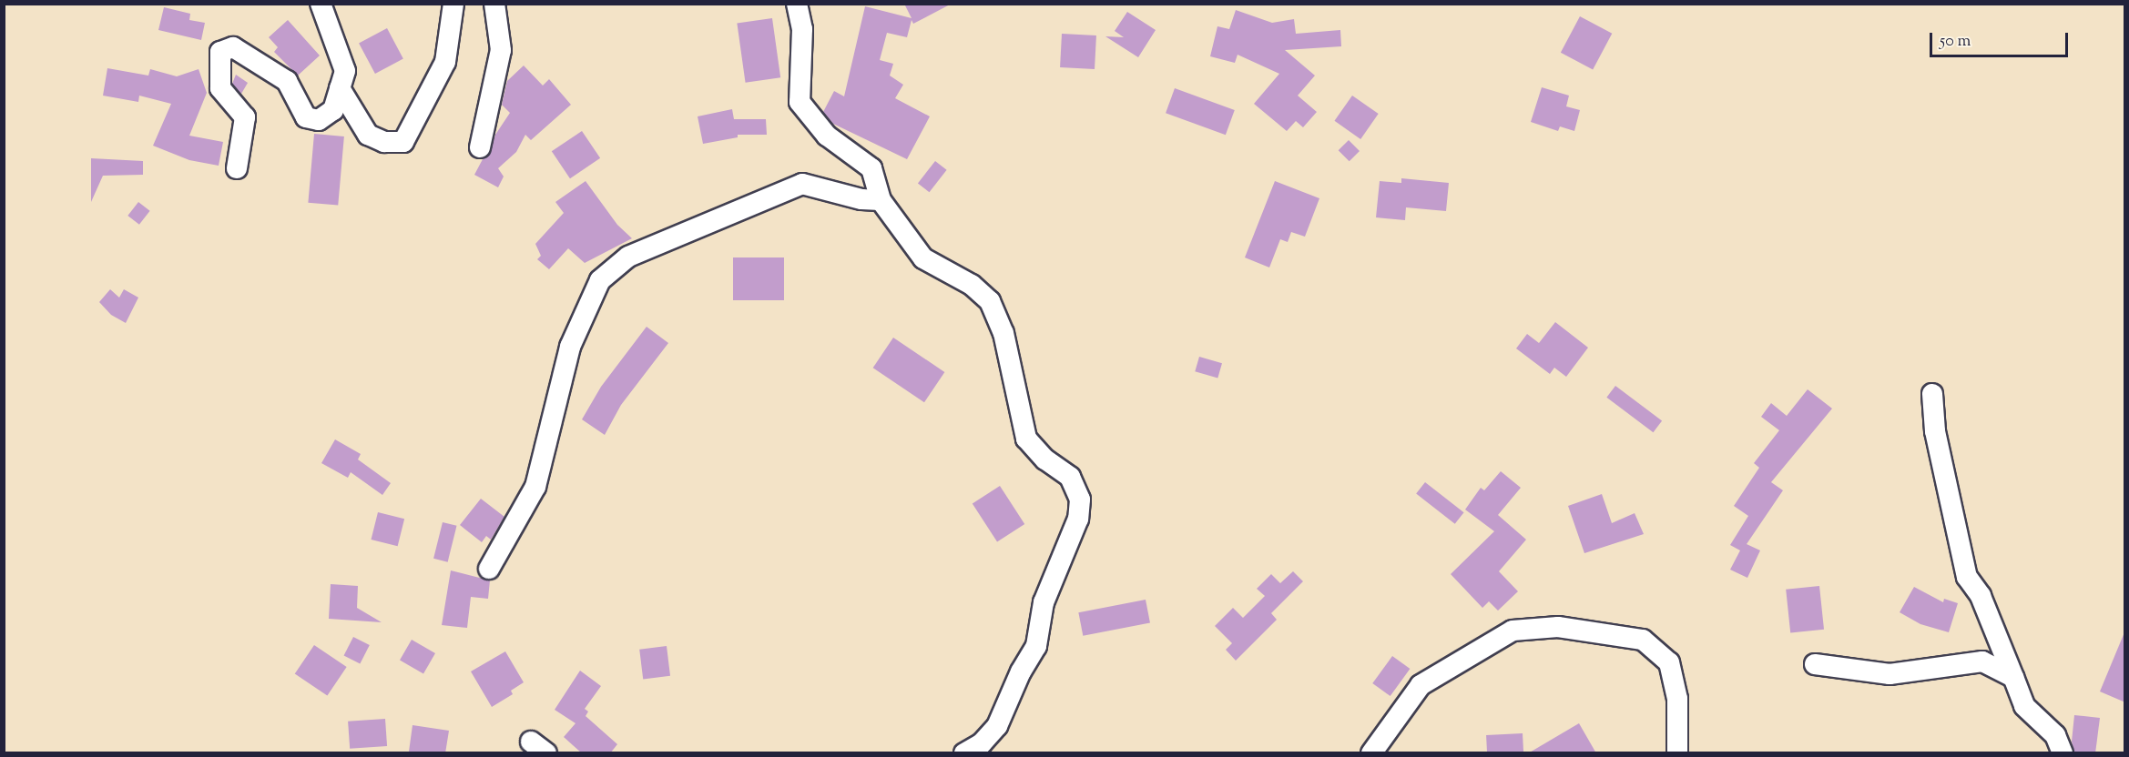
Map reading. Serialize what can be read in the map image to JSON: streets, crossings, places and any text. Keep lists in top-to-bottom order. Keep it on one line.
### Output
{"scale_bar":"50 m"}
